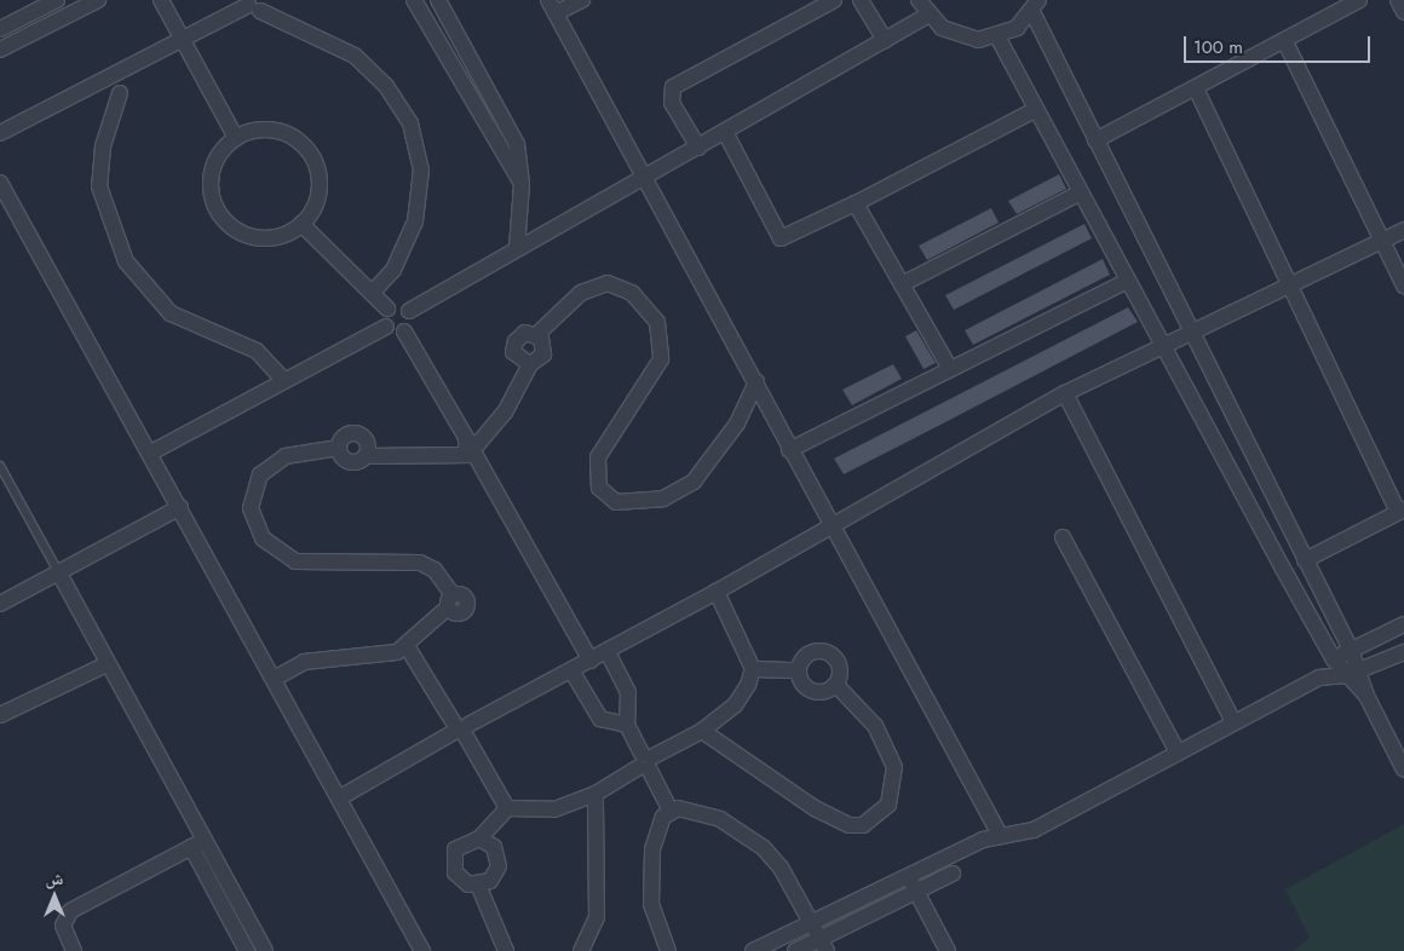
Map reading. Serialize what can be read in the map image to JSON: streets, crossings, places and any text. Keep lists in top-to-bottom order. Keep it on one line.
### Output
{"scale_bar":"100 m","north":"top"}
